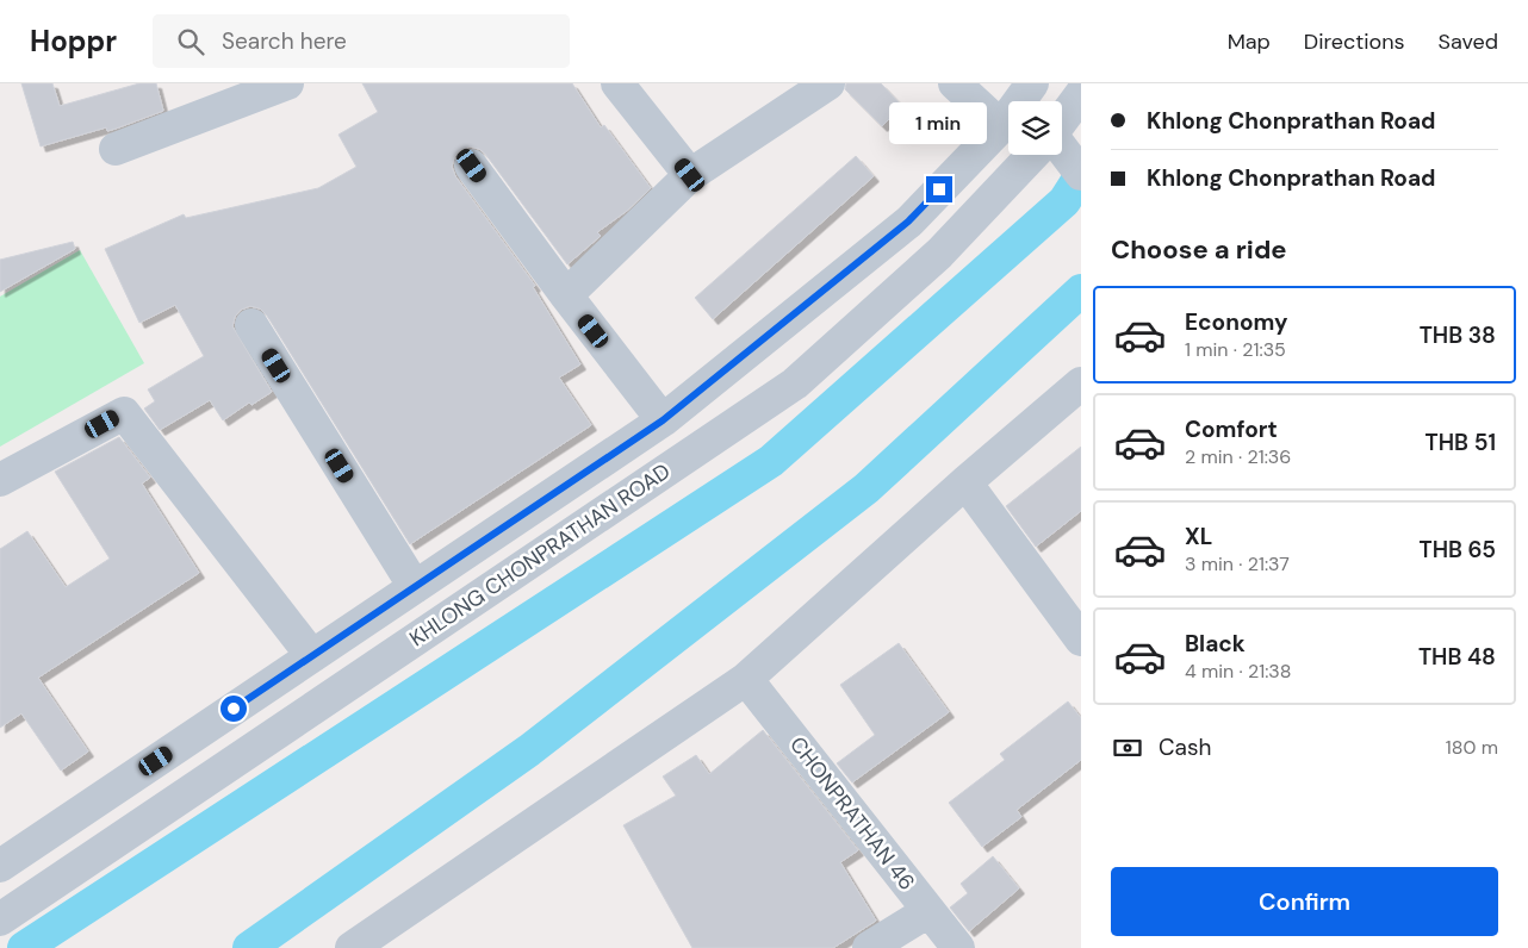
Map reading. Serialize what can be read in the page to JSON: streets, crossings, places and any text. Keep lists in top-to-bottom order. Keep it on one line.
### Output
{"streets":{"street":["KHLONG CHONPRATHAN ROAD","CHONPRATHAN 46"]},"page":{"header":"Hoppr","search":"Search here","nav":["Map","Directions","Saved"],"banner":["Khlong Chonprathan Road","Khlong Chonprathan Road"],"bubble":"1 min","heading":"Choose a ride","list":[{"name":"Economy","note":"1 min · 21:35","value":"THB 38"},{"name":"Comfort","note":"2 min · 21:36","value":"THB 51"},{"name":"XL","note":"3 min · 21:37","value":"THB 65"},{"name":"Black","note":"4 min · 21:38","value":"THB 48"}],"pay":["Cash","180 m"],"buttons":"Confirm"}}
